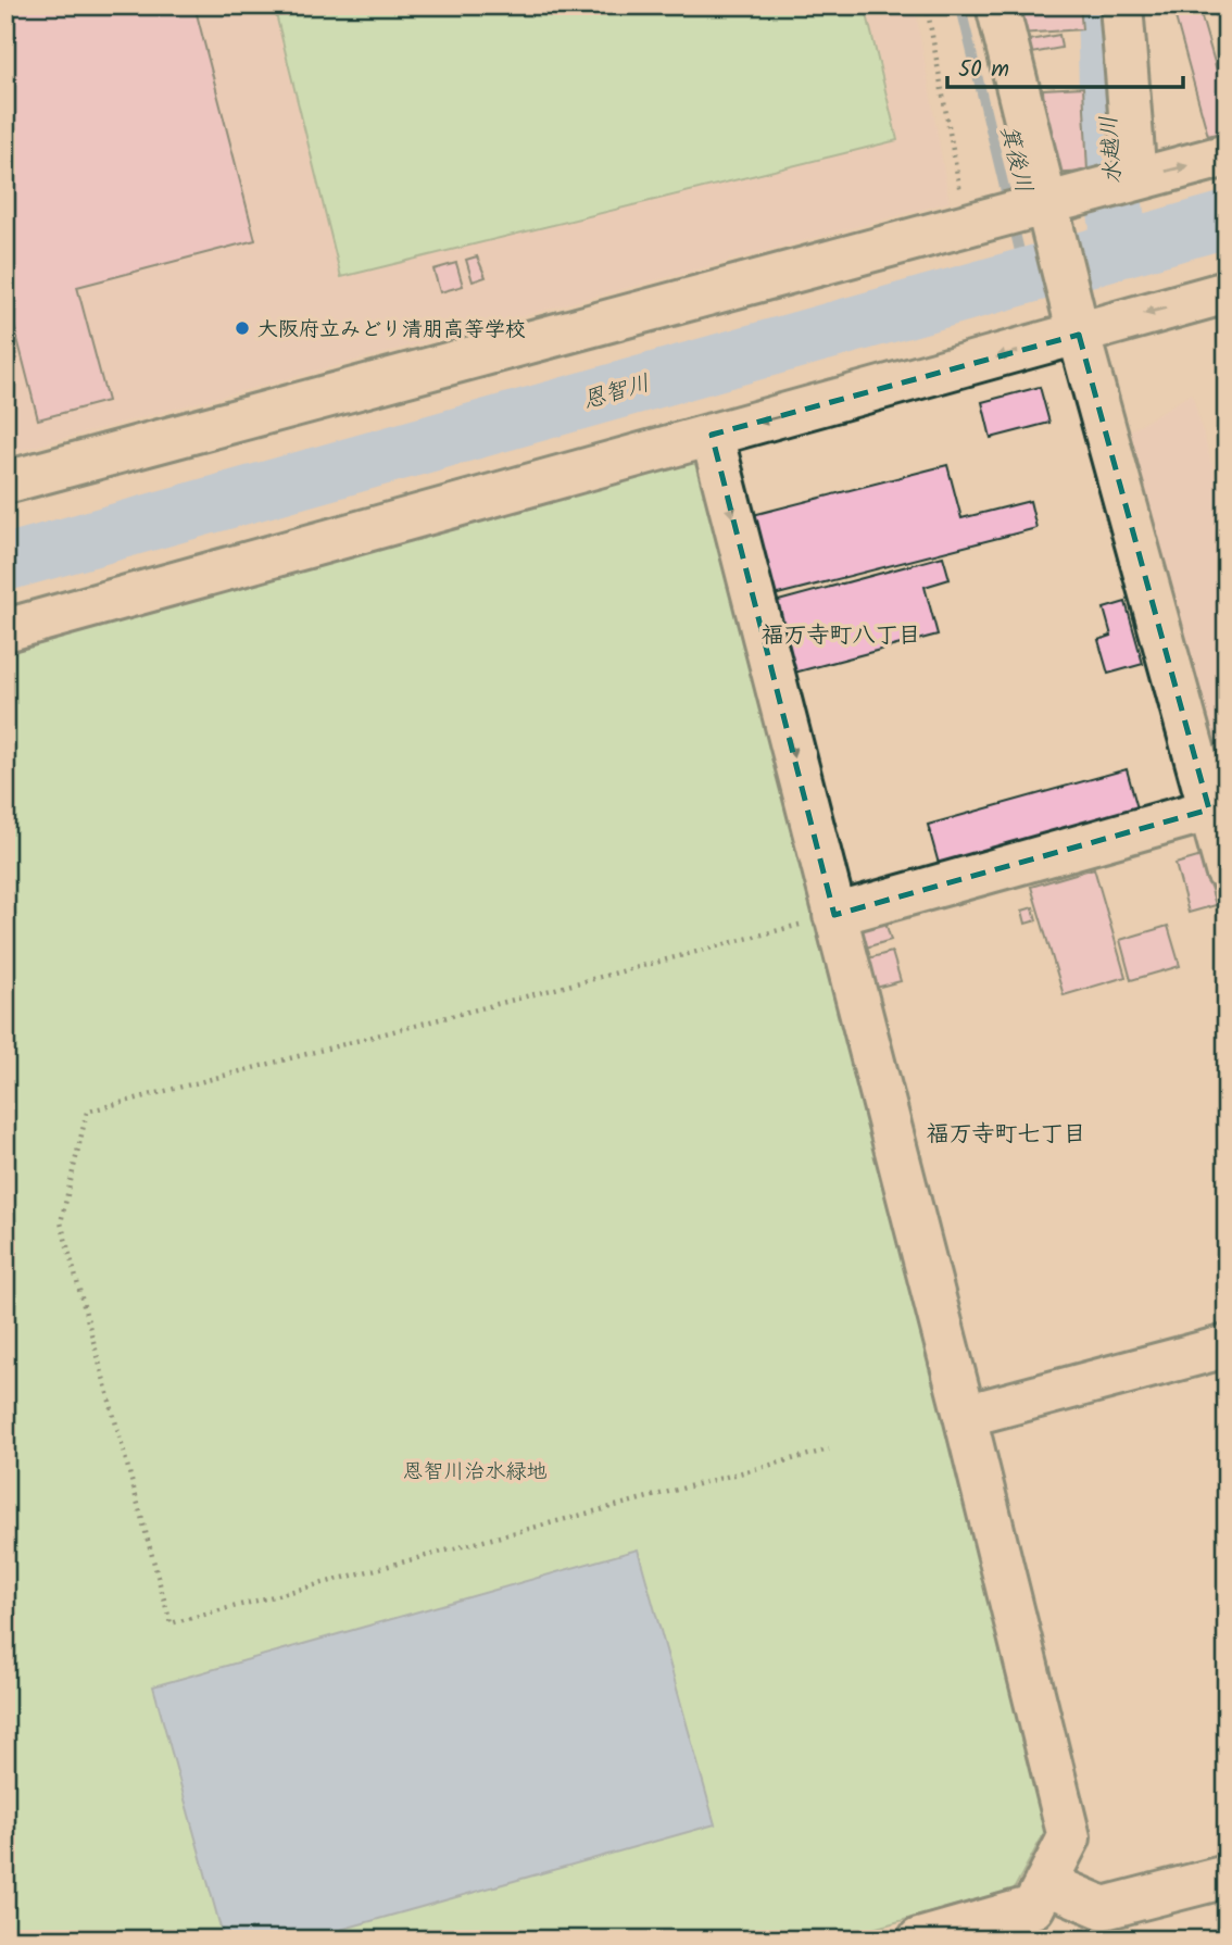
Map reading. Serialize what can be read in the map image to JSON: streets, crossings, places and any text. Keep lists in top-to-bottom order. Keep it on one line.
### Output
{"districts":["福万寺町八丁目","福万寺町七丁目"],"water":["水越川","箕後川","恩智川"],"parks":["恩智川治水緑地"],"places":["大阪府立みどり清朋高等学校"],"scale_bar":"50 m"}
